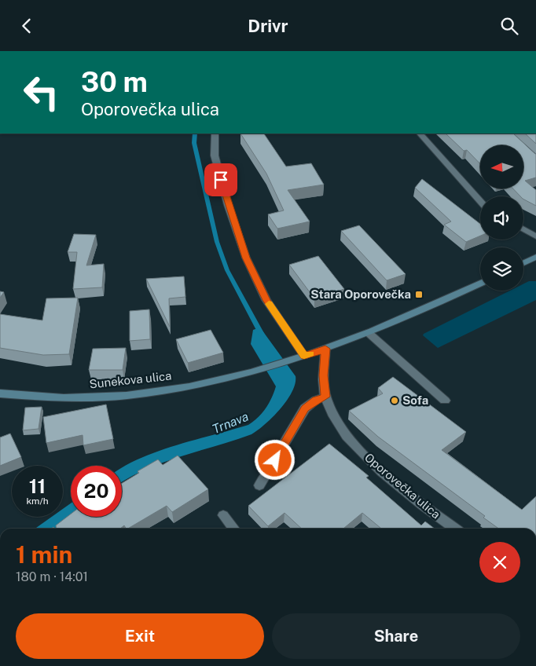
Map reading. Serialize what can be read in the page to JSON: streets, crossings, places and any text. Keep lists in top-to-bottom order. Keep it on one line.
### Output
{"streets":{"main road":["Sunekova ulica"],"street":["Oporovečka ulica"]},"crossings":[["Sunekova ulica","Oporovečka ulica"]],"water":["Trnava"],"places":{"transit":["Stara Oporovečka"],"other":["Sofa"]},"north":"left","page":{"header":"Drivr","turn":["30 m","Oporovečka ulica"],"speed":"11 km/h","limit":"20","heading":["1 min","180 m · 14:01"],"buttons":["Exit","Share"]}}
